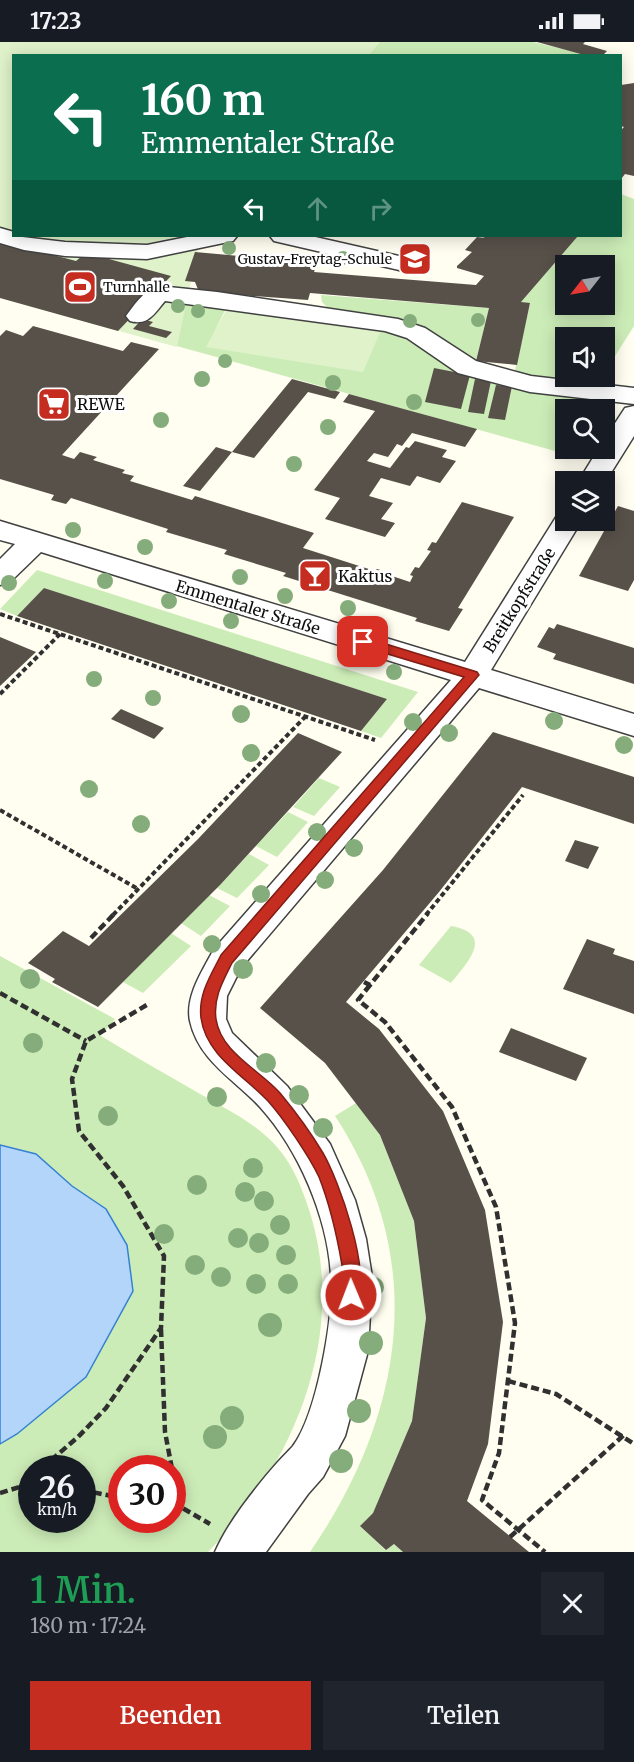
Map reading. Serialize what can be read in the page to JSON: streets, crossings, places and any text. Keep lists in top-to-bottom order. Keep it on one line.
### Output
{"streets":{"street":["Breitkopfstraße","Emmentaler Straße"]},"crossings":[["Breitkopfstraße","Emmentaler Straße"]],"places":{"school or university":["Gustav-Freytag-Schule"],"sports":["Turnhalle"],"supermarket":["REWE"],"bar":["Kaktus"]},"north":"bottom left","page":{"status":"17:23","turn":["160 m","Emmentaler Straße"],"speed":"26 km/h","limit":"30","heading":["1 Min.","180 m · 17:24"],"buttons":["Beenden","Teilen"]}}
